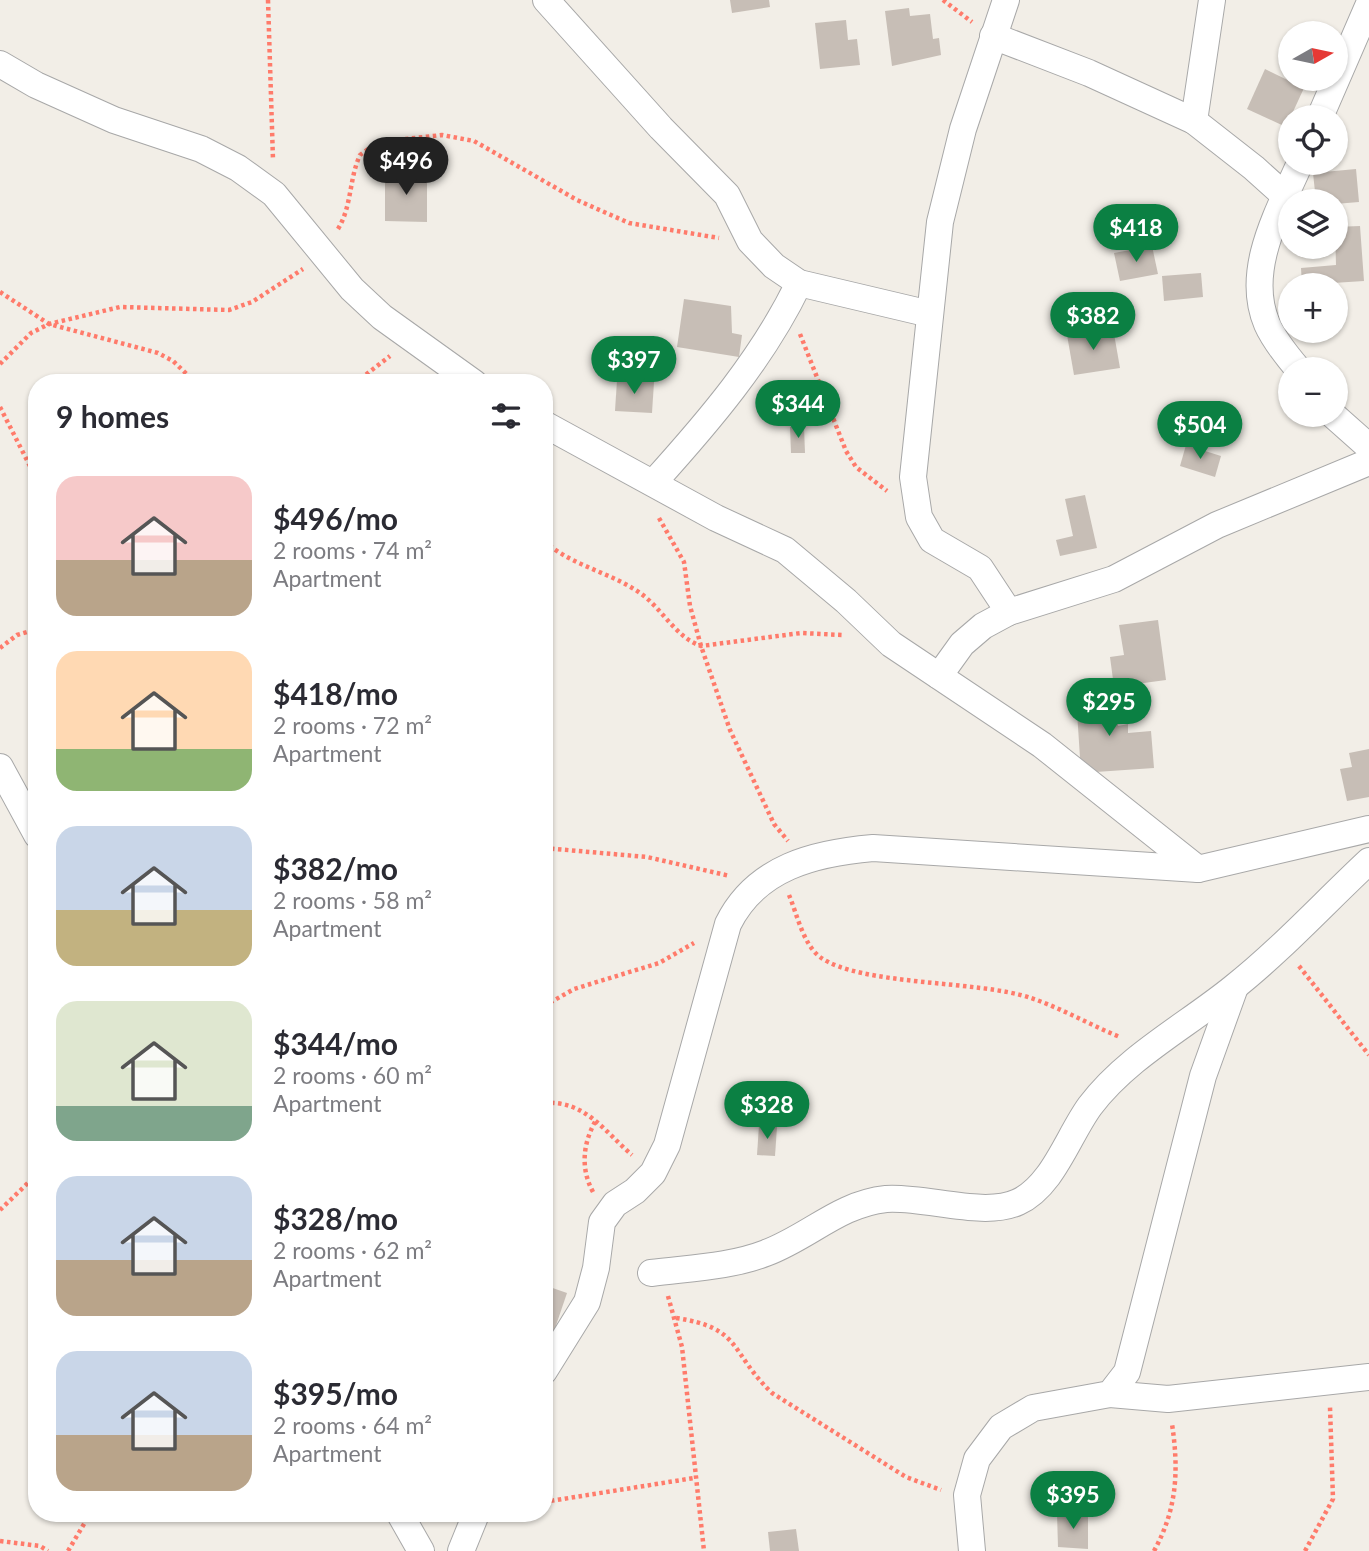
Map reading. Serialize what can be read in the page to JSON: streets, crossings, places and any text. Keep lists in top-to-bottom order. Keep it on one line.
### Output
{"north":"right","page":{"map_buttons":["+","−"],"price":["$496","$418","$382","$397","$344","$504","$295","$328","$395"],"heading":"9 homes","list":[{"name":"$496/mo","note":"2 rooms · 74 m² · Apartment"},{"name":"$418/mo","note":"2 rooms · 72 m² · Apartment"},{"name":"$382/mo","note":"2 rooms · 58 m² · Apartment"},{"name":"$344/mo","note":"2 rooms · 60 m² · Apartment"},{"name":"$328/mo","note":"2 rooms · 62 m² · Apartment"},{"name":"$395/mo","note":"2 rooms · 64 m² · Apartment"}]}}
